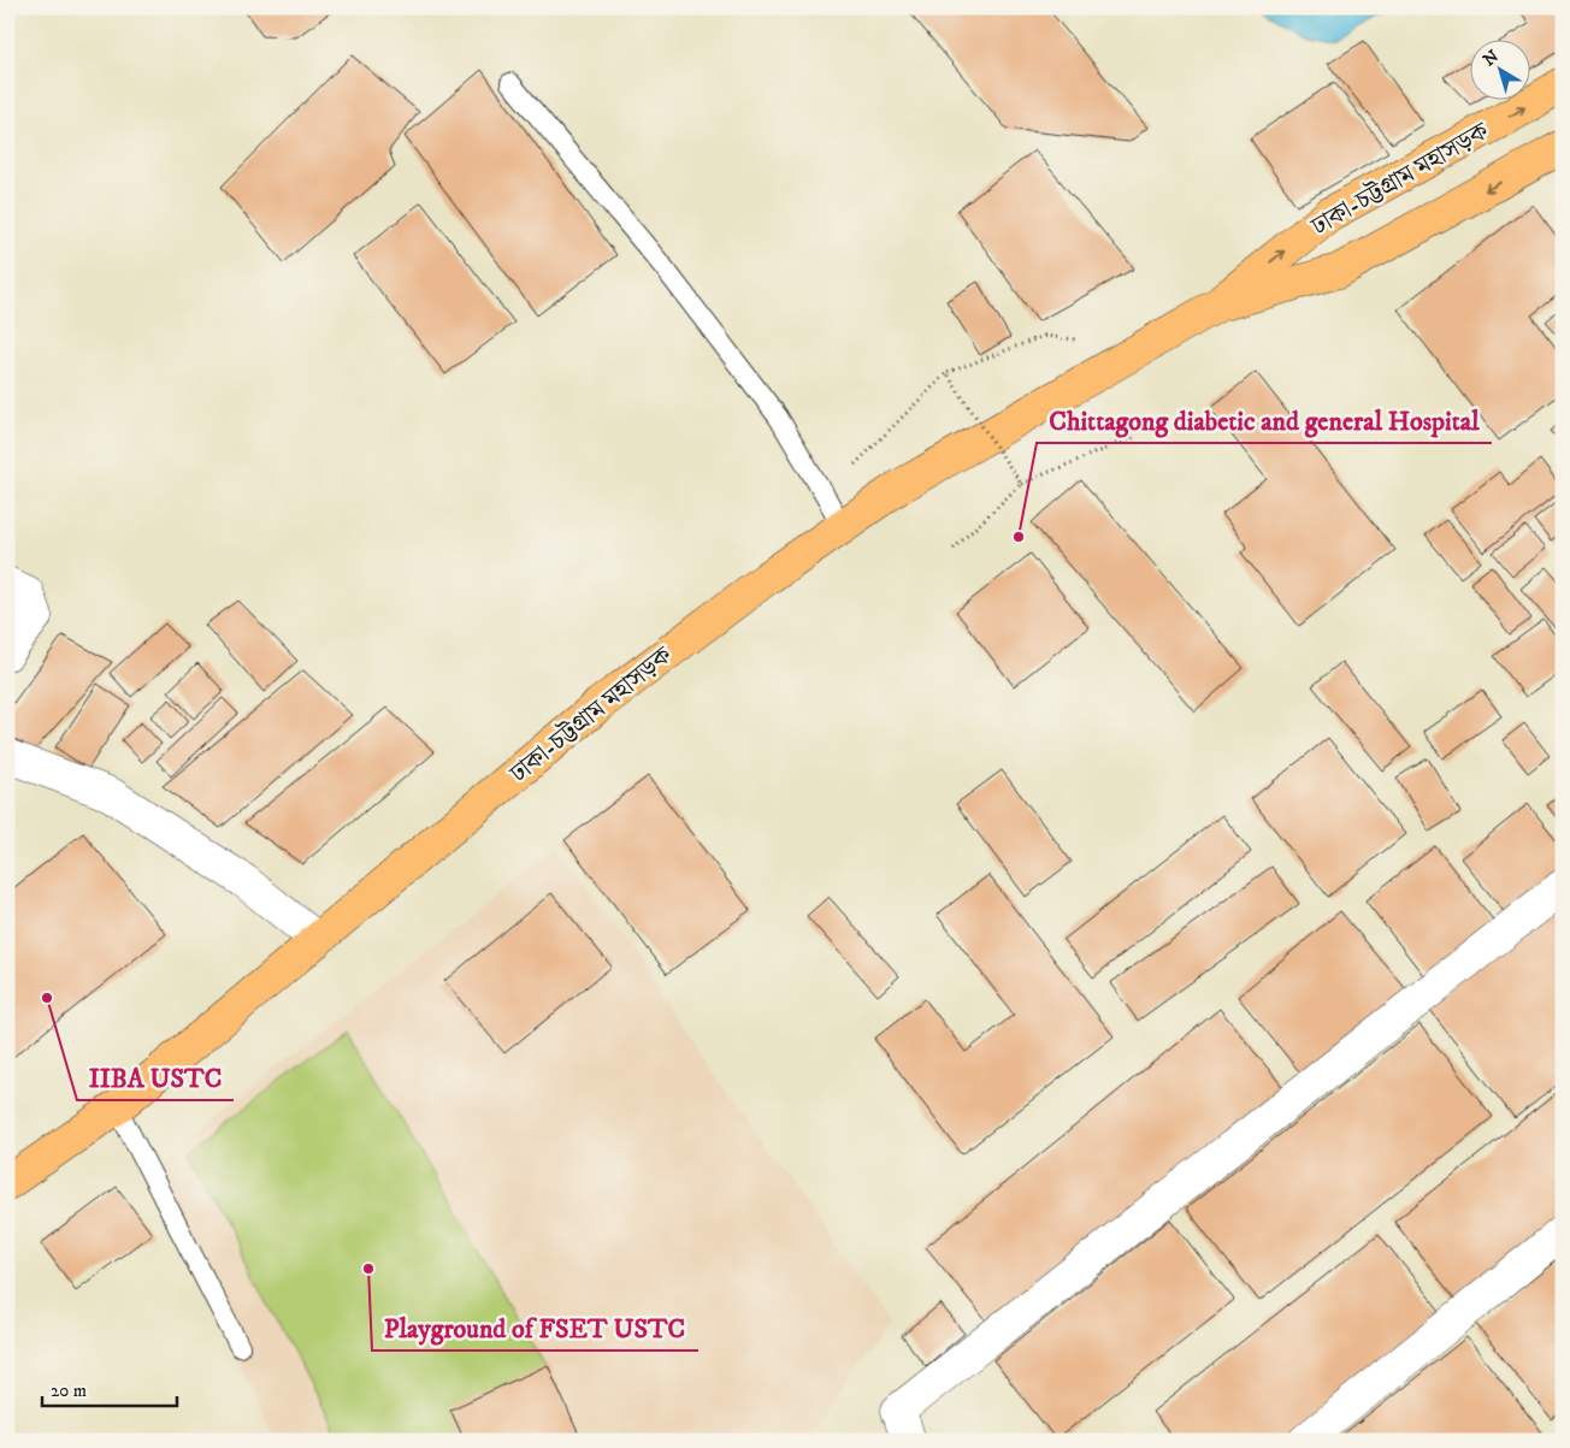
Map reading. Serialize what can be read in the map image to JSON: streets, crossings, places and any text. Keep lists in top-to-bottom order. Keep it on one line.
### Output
{"streets":{"highway":["ঢাকা-চট্টগ্রাম মহাসড়ক"]},"places":["Chittagong diabetic and general Hospital","IIBA USTC","Playground of FSET USTC"],"scale_bar":"20 m","north":"top left"}
